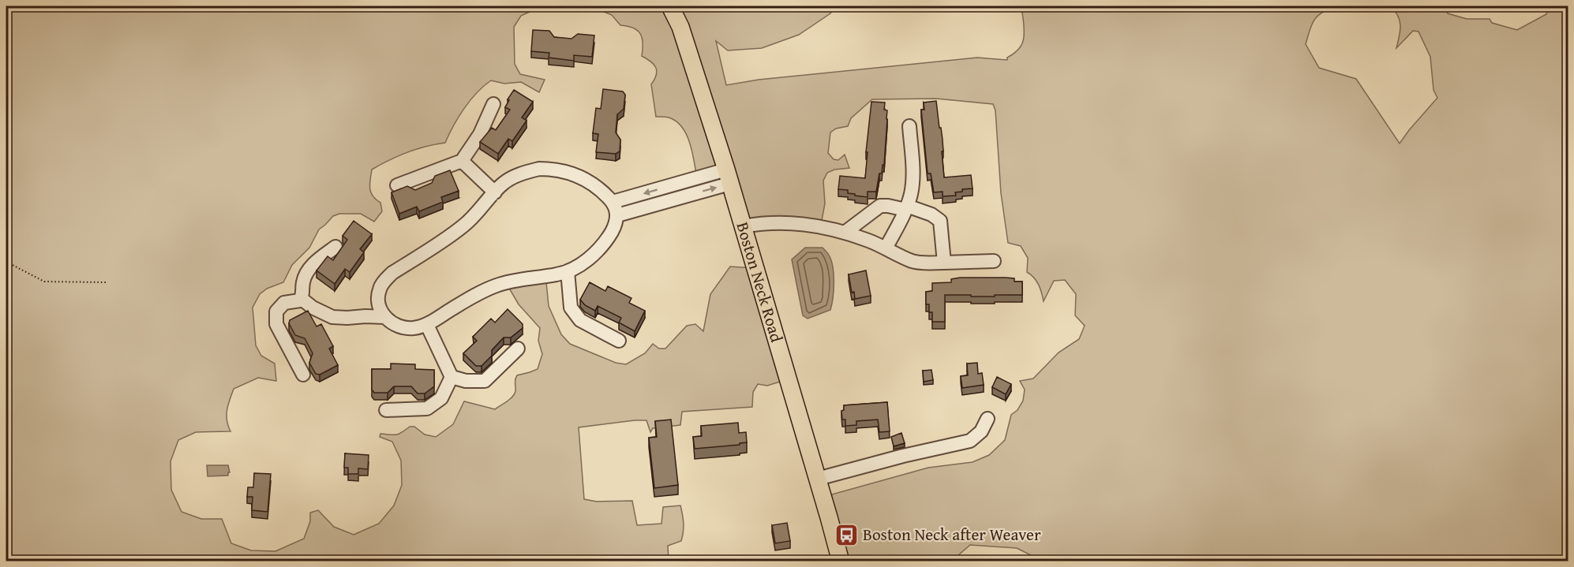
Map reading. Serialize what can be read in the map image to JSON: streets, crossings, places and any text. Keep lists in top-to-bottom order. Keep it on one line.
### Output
{"streets":{"main road":["Boston Neck Road"]},"places":{"bus stop":["Boston Neck after Weaver"]}}
